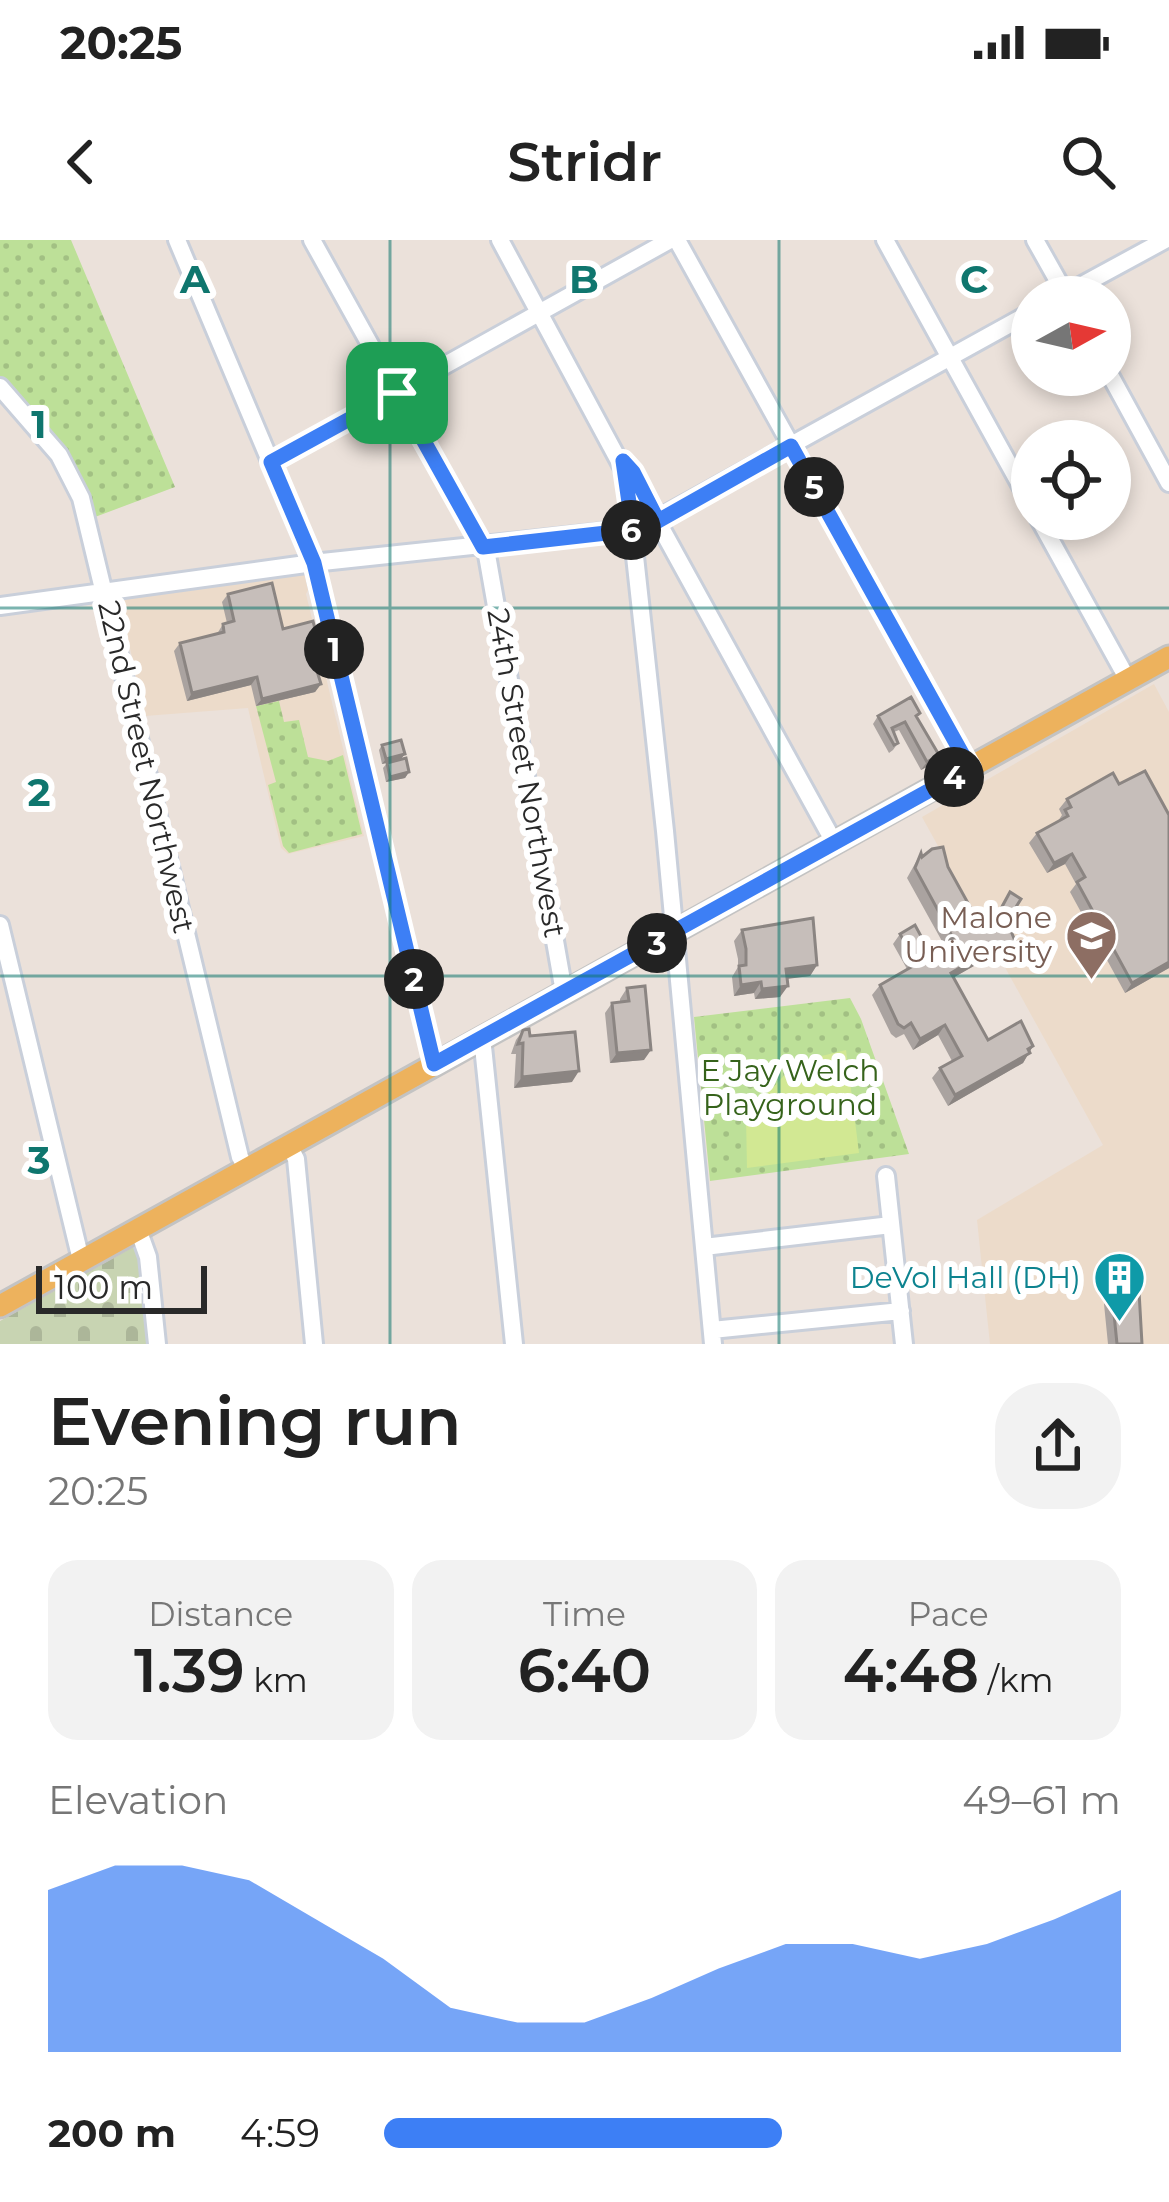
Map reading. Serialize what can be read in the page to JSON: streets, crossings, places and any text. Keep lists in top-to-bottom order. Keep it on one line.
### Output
{"streets":{"street":["22nd Street Northwest","24th Street Northwest"]},"parks":["E Jay Welch Playground"],"places":{"school or university":["Malone University"],"building":["DeVol Hall (DH)"]},"scale_bar":"100 m","north":"right","page":{"status":"20:25","header":"Stridr","pins":["5","6","1","4","3","2"],"scale":"100 m","heading":["Evening run","20:25"],"stats":[["Distance","1.39 km"],["Time","6:40"],["Pace","4:48 /km"]],"chart":["Elevation","49–61 m"],"list":[{"name":"200 m","note":"4:59"}]},"grid":{"columns":["A","B","C"],"rows":["1","2","3"]}}
